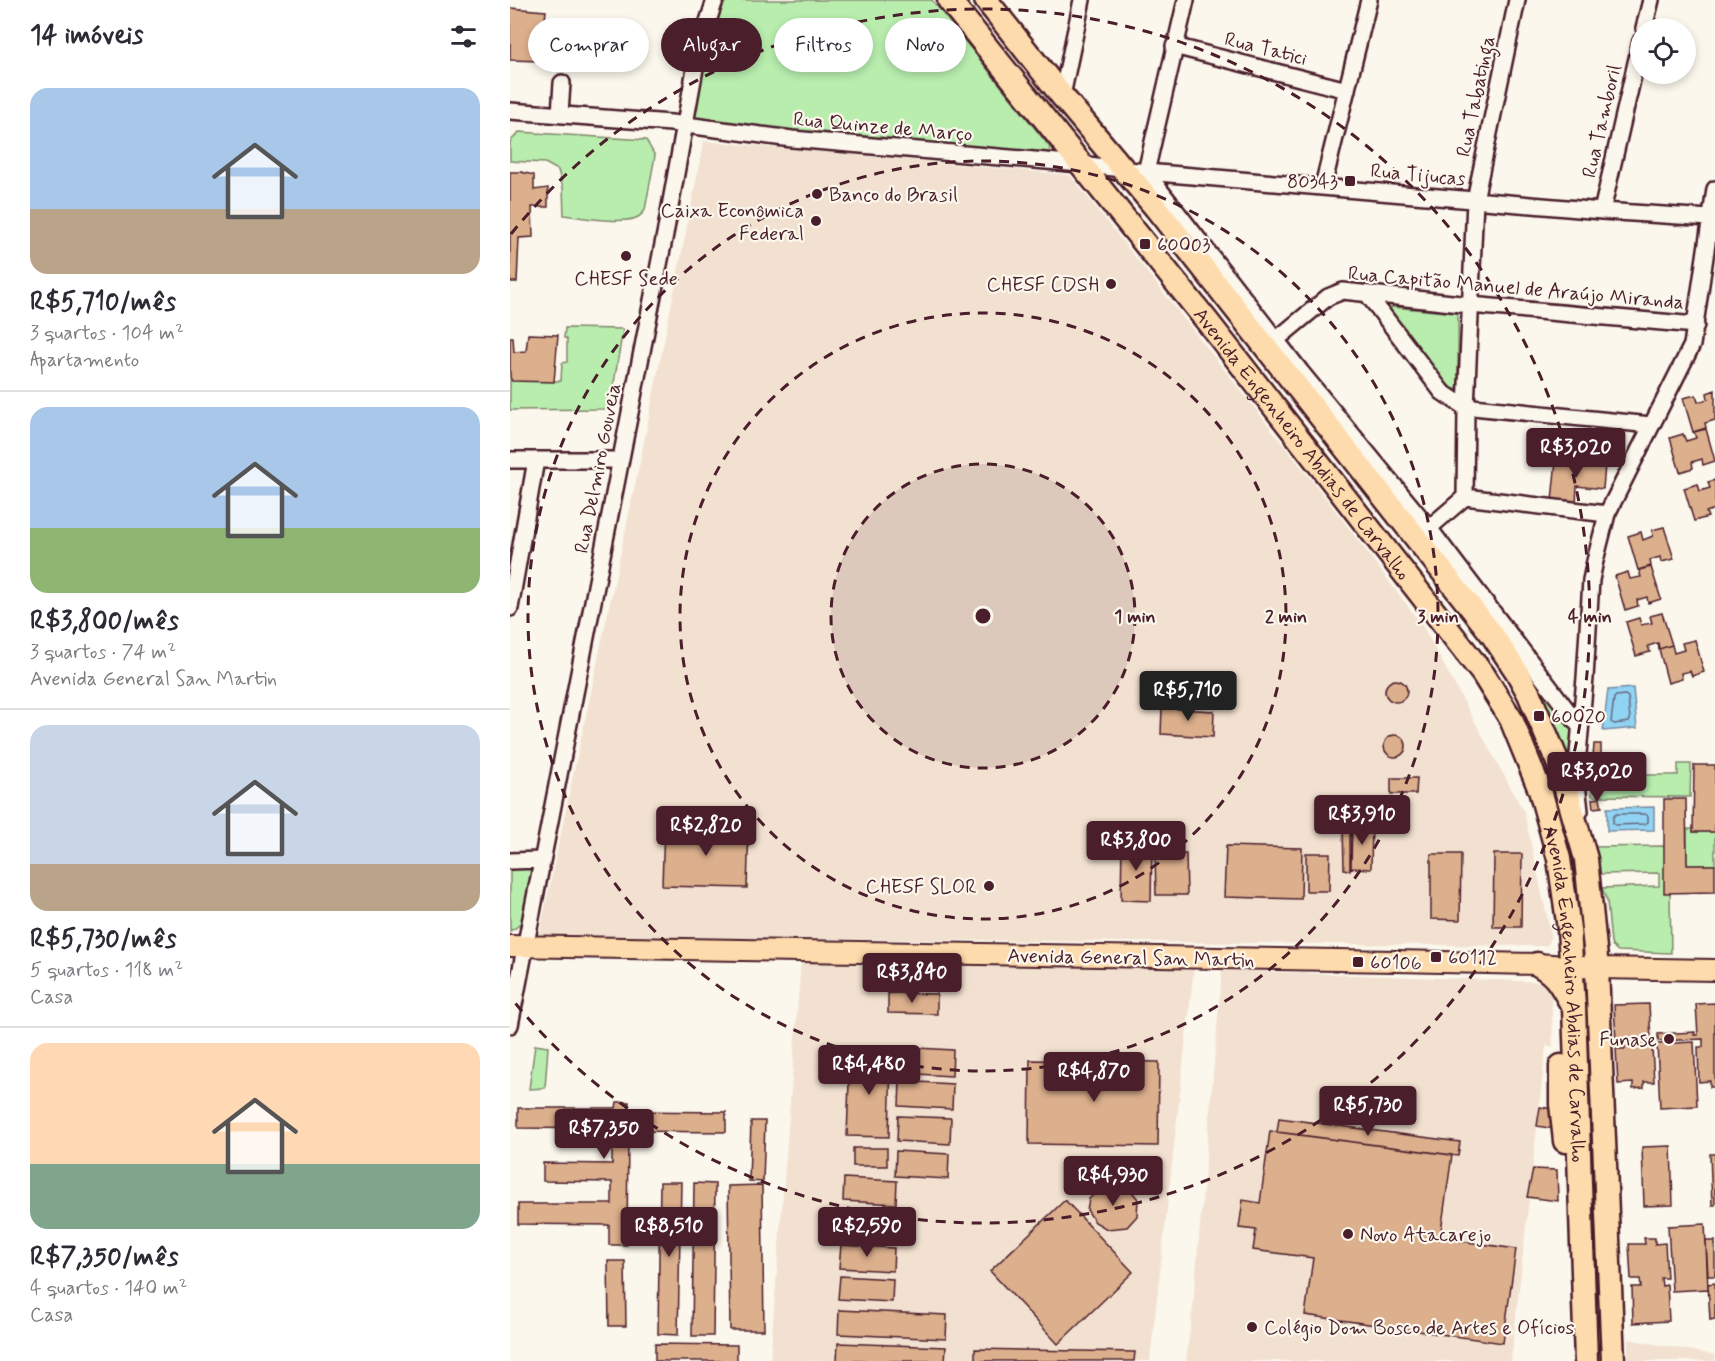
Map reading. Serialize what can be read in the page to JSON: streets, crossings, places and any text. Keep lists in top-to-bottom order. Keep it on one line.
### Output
{"streets":{"highway":["Avenida Engenheiro Abdias de Carvalho"],"main road":["Avenida General San Martin"],"street":["Rua Tatici","Rua Tabatinga","Rua Tamboril","Rua Quinze de Março","Rua Tijucas","Rua Capitão Manuel de Araújo Miranda","Rua Delmiro Gouveia"]},"crossings":[["Rua Tabatinga","Rua Tijucas"],["Rua Tabatinga","Rua Capitão Manuel de Araújo Miranda"],["Rua Tamboril","Rua Tijucas"],["Rua Quinze de Março","Rua Tijucas"],["Rua Quinze de Março","Avenida Engenheiro Abdias de Carvalho"],["Rua Quinze de Março","Rua Delmiro Gouveia"],["Rua Tijucas","Avenida Engenheiro Abdias de Carvalho"],["Rua Delmiro Gouveia","Avenida General San Martin"]],"places":{"transit":["80343","60003","60020","60112","60106"],"other":["Banco do Brasil","Caixa Econômica Federal","CHESF Sede","CHESF CDSH","CHESF SLOR","Funase","Novo Atacarejo","Colégio Dom Bosco de Artes e Ofícios"]},"page":{"heading":"14 imóveis","chip":["Comprar","Alugar","Filtros","Novo"],"list":[{"name":"R$5,710/mês","note":"3 quartos · 104 m² · Apartamento"},{"name":"R$3,800/mês","note":"3 quartos · 74 m² · Avenida General San Martin"},{"name":"R$5,730/mês","note":"5 quartos · 118 m² · Casa"},{"name":"R$7,350/mês","note":"4 quartos · 140 m² · Casa"}],"price":["R$3,020","R$5,710","R$3,020","R$3,910","R$2,820","R$3,800","R$3,840","R$4,480","R$4,870","R$5,730","R$7,350","R$4,930","R$8,510","R$2,590"]},"rings":["1 min","2 min","3 min","4 min"]}
